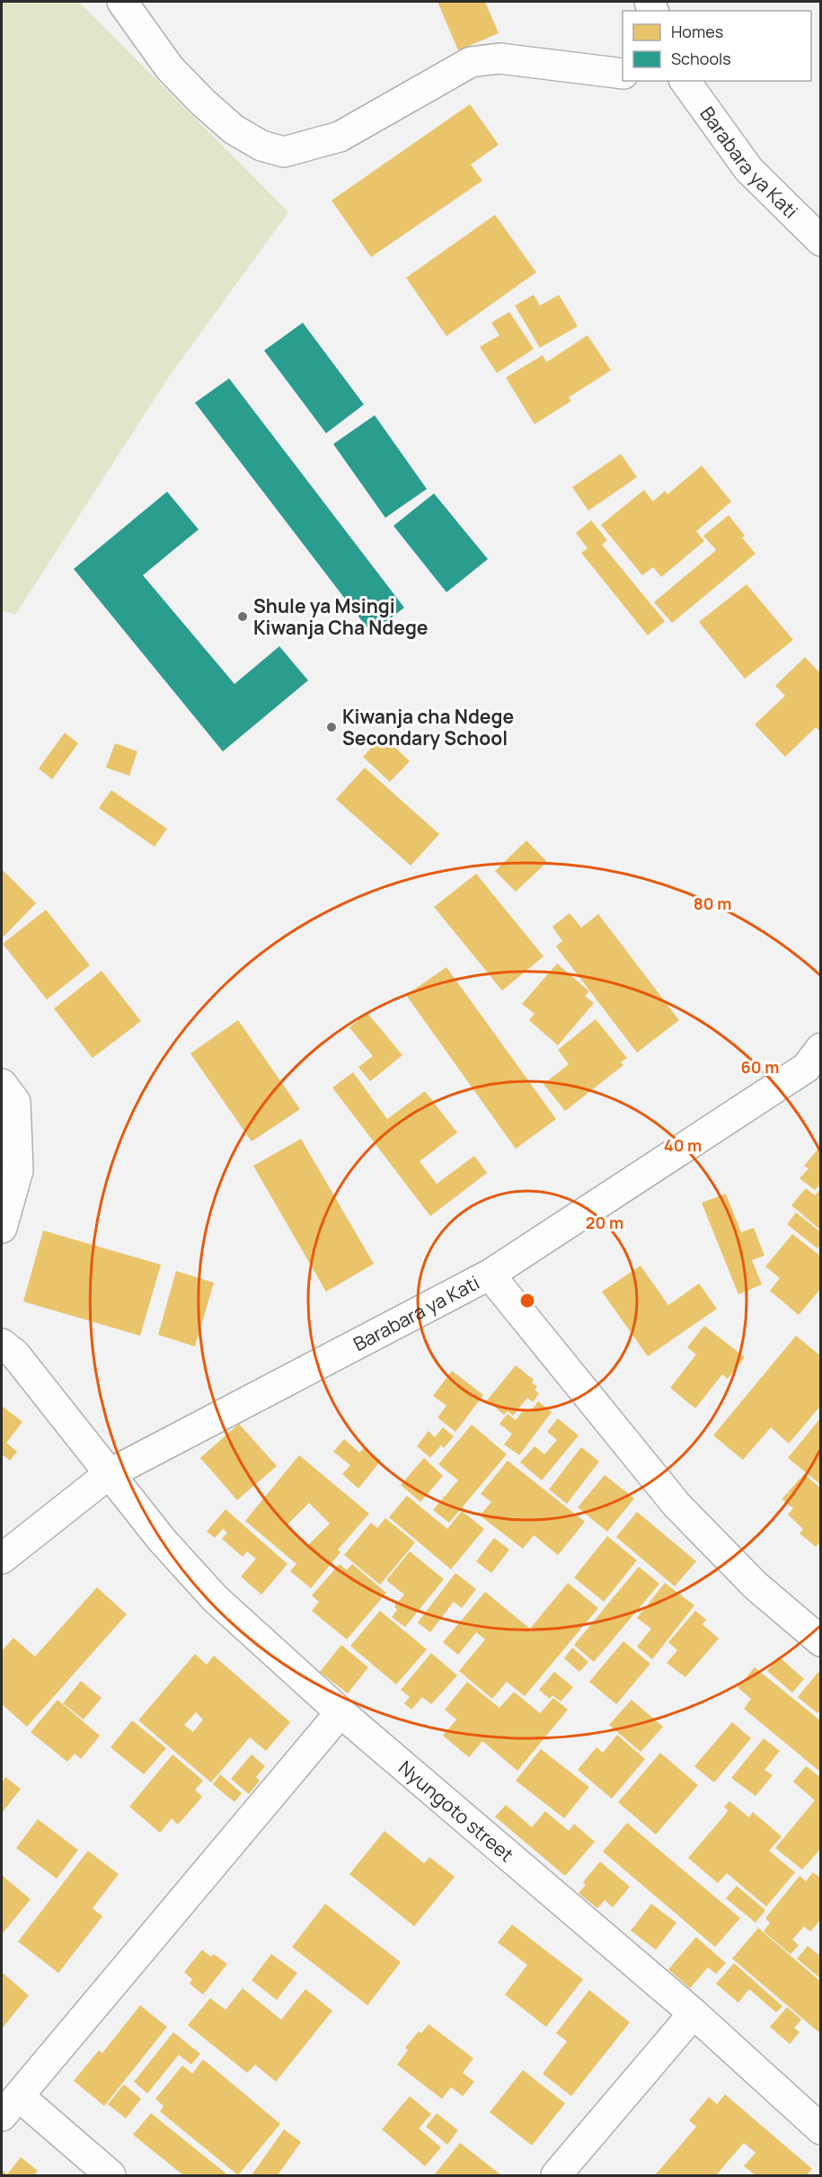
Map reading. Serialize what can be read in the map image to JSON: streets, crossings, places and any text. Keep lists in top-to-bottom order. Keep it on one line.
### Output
{"streets":{"street":["Barabara ya Kati","Nyungoto street"]},"crossings":[["Barabara ya Kati","Nyungoto street"]],"places":["Shule ya Msingi Kiwanja Cha Ndege","Kiwanja cha Ndege Secondary School"],"legend":["Homes","Schools"],"rings":["80 m","60 m","40 m","20 m"]}
